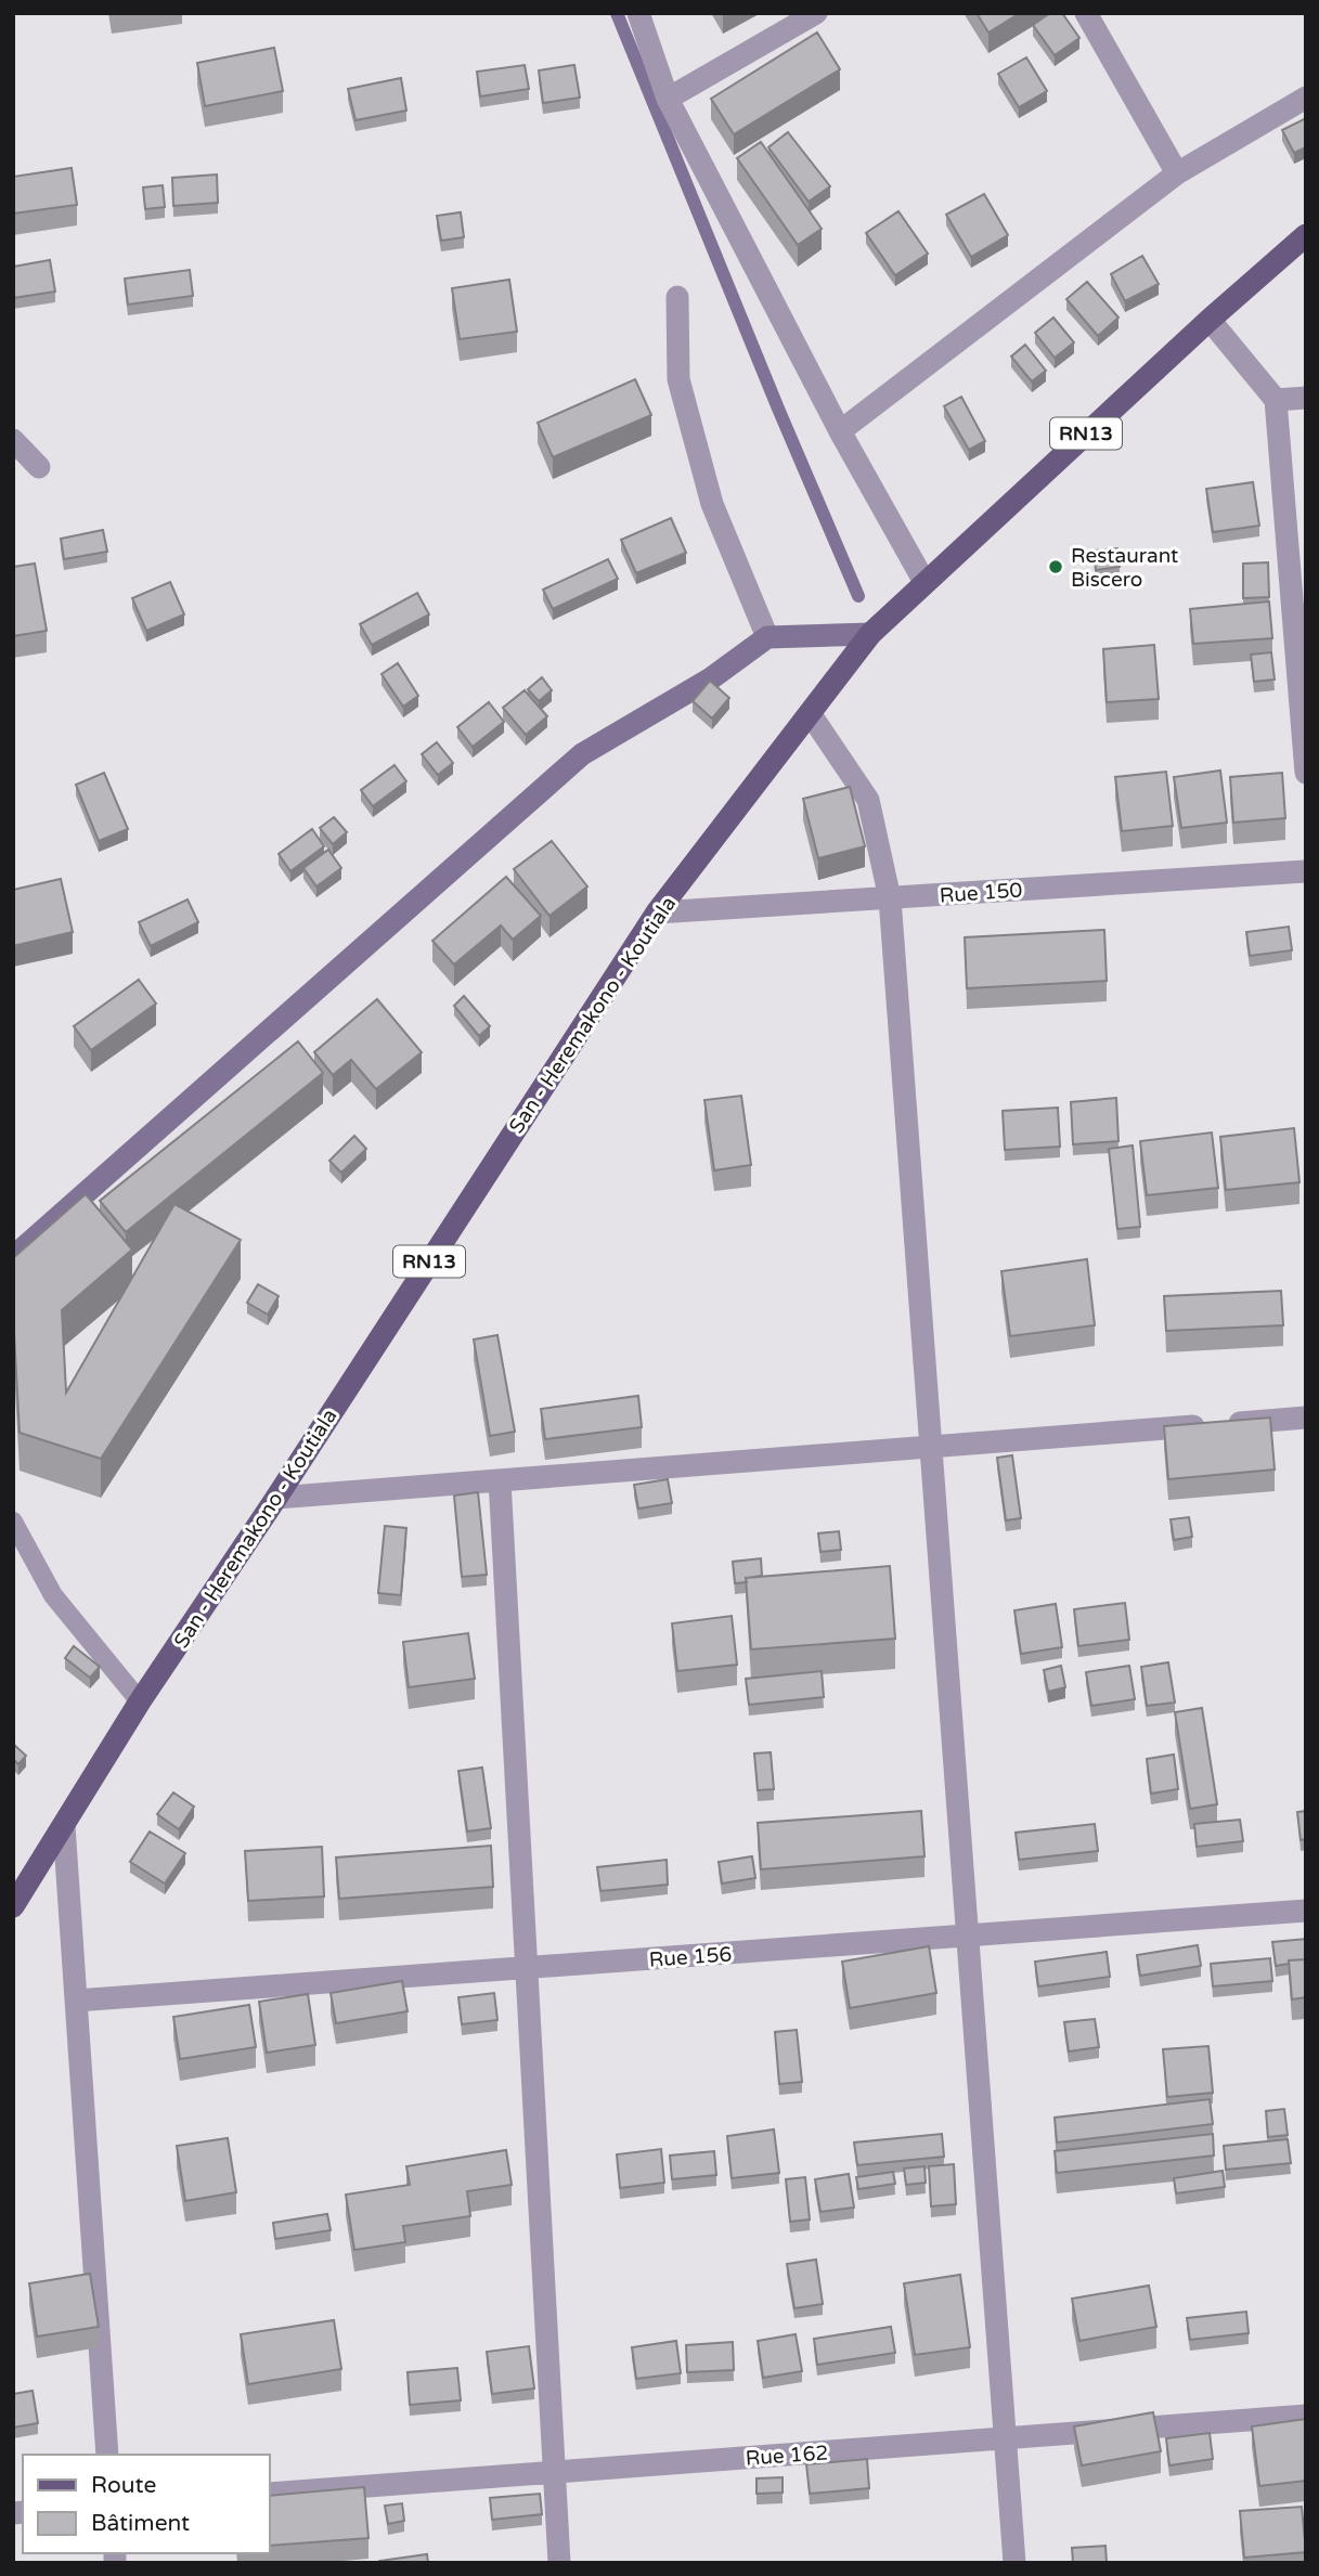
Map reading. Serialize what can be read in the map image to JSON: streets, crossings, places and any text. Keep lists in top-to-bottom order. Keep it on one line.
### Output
{"streets":{"main road":["RN13","San - Heremakono - Koutiala"],"street":["Rue 150","Rue 156","Rue 162"]},"crossings":[["Rue 150","San - Heremakono - Koutiala"]],"places":["Restaurant Biscero"],"legend":["Route","Bâtiment"]}
